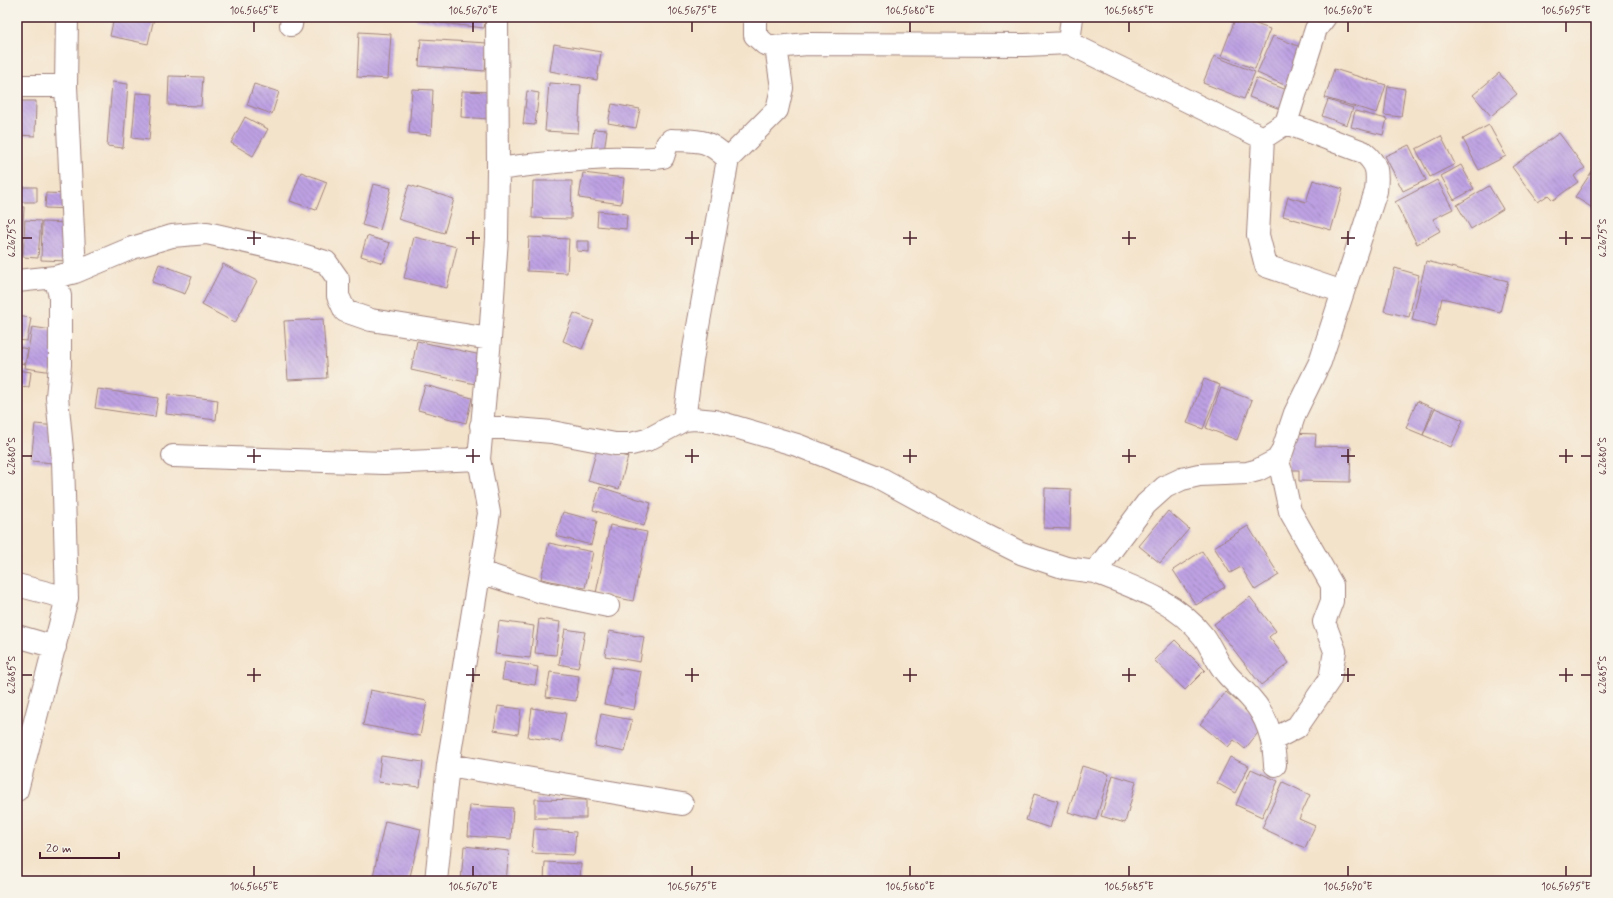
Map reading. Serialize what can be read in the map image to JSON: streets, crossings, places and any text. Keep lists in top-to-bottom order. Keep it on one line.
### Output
{"scale_bar":"20 m","coordinates":["106.5665°E","106.5670°E","106.5675°E","106.5680°E","106.5685°E","106.5690°E","106.5695°E","6.2675°S","6.2680°S","6.2685°S"]}
